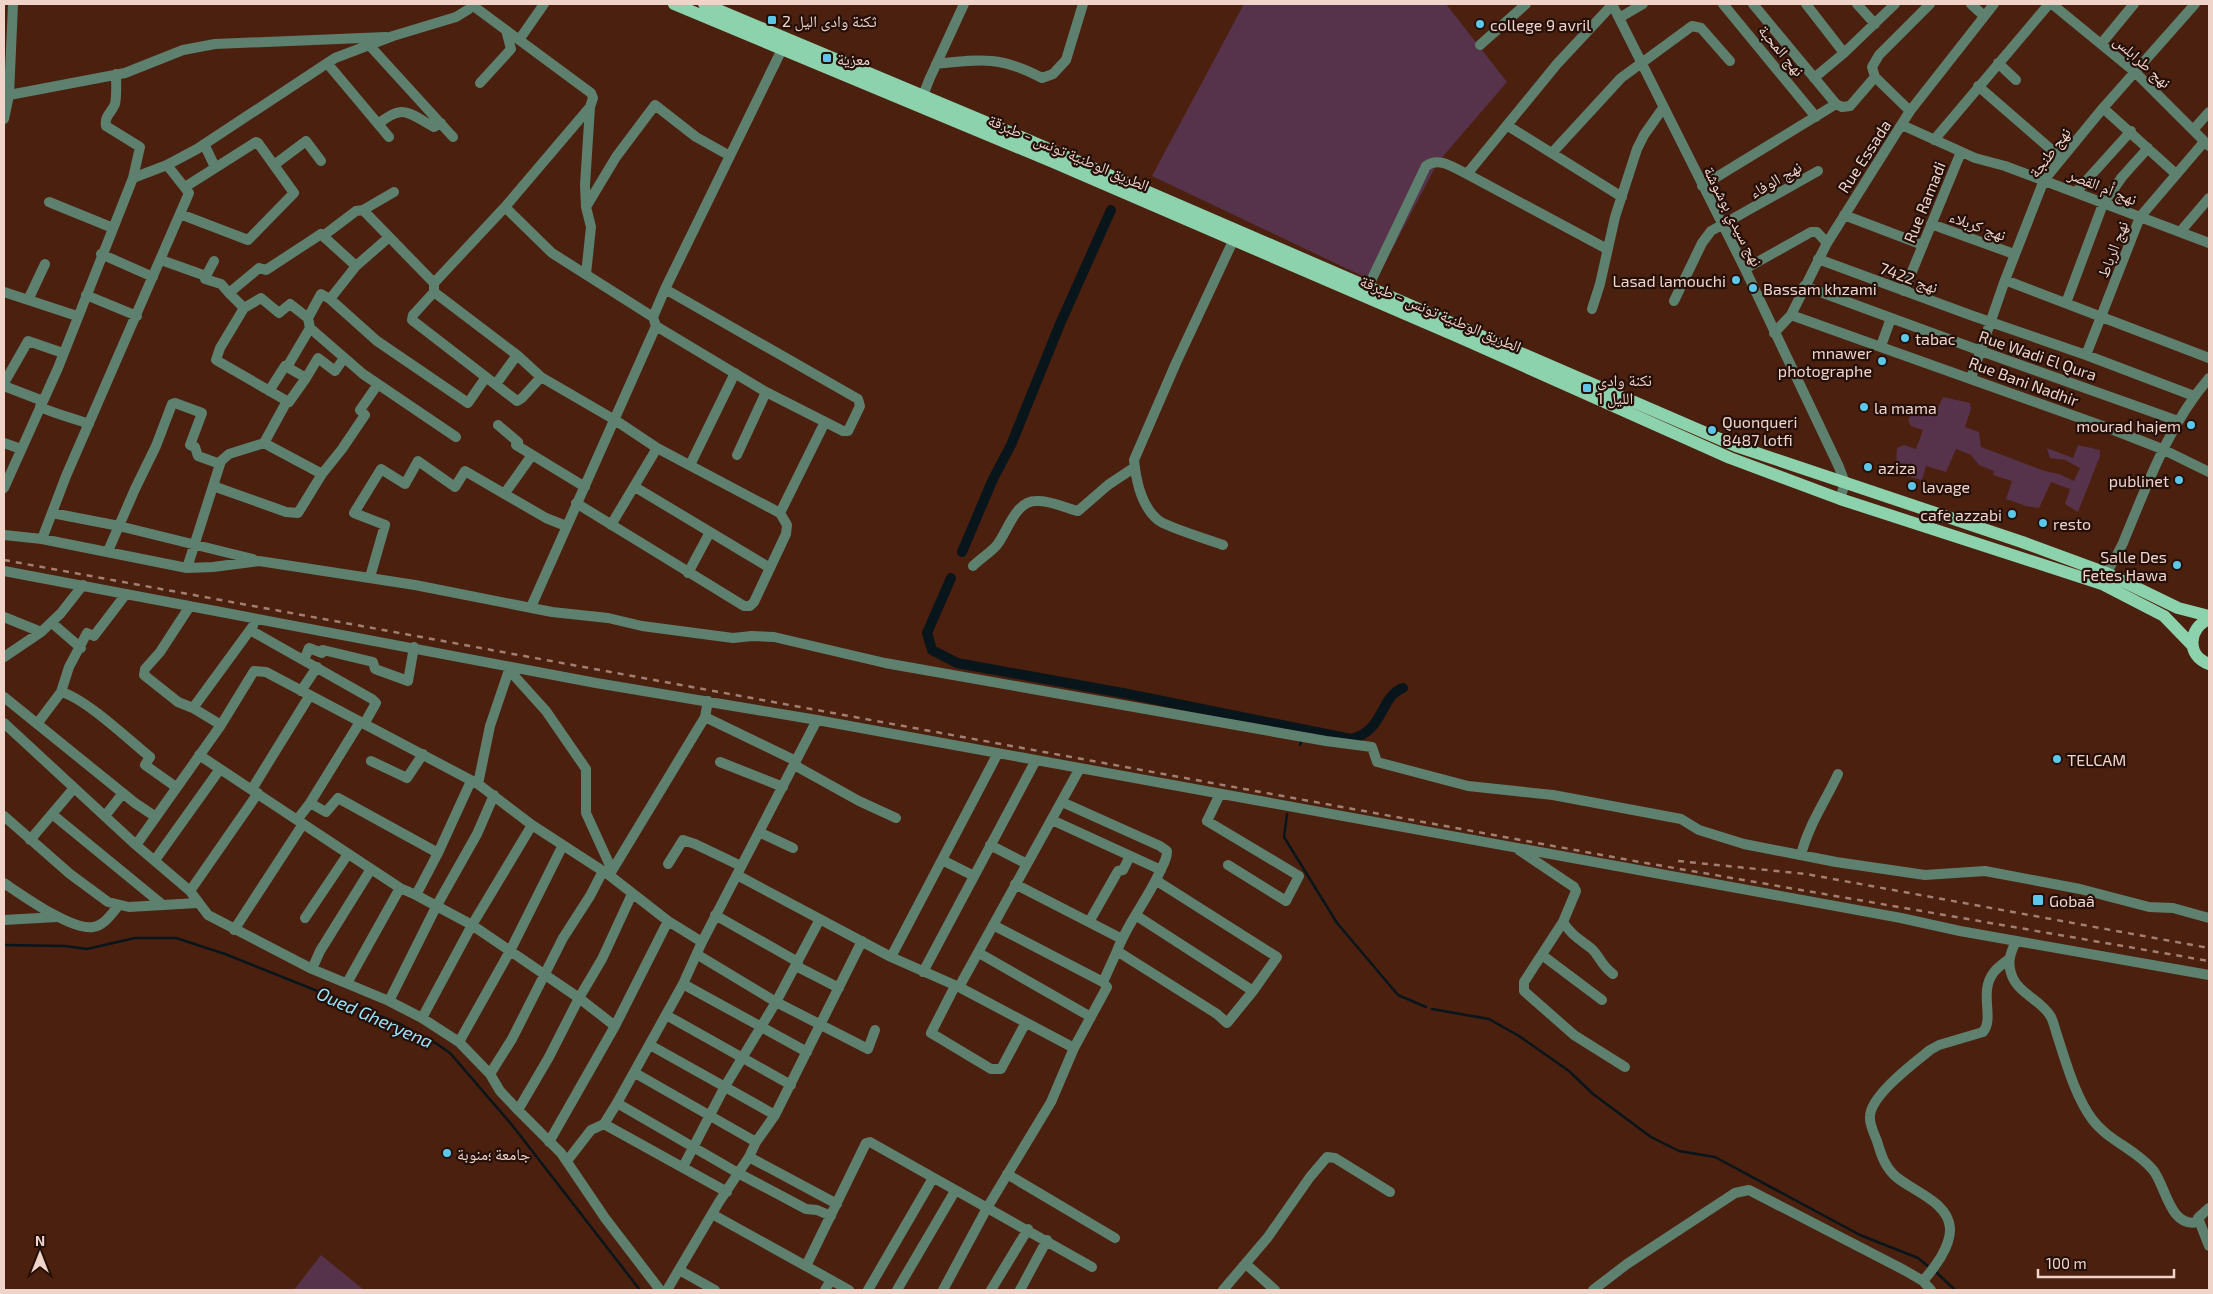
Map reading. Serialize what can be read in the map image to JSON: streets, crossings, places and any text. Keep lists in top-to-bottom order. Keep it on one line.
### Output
{"streets":{"main road":["الطريق الوطنية تونس - طبرقة"],"street":["نهج المحبة","نهج طرابلس","نهج طنجة","Rue Essada","نهج الوفاء","نهج أم القصر","Rue Ramadi","نهج سيدي بوشوشة","نهج كربلاء","نهج الرباط","نهج 7422","Rue Wadi El Qura","Rue Bani Nadhir"]},"crossings":[["نهج طرابلس","نهج طنجة"],["نهج طرابلس","نهج الرباط"],["الطريق الوطنية تونس - طبرقة","نهج سيدي بوشوشة"],["نهج طنجة","نهج أم القصر"],["نهج طنجة","نهج كربلاء"],["نهج طنجة","نهج 7422"],["نهج طنجة","Rue Wadi El Qura"],["نهج طنجة","Rue Bani Nadhir"],["Rue Essada","نهج أم القصر"],["Rue Essada","نهج سيدي بوشوشة"],["Rue Essada","نهج 7422"],["Rue Essada","Rue Wadi El Qura"],["Rue Essada","Rue Bani Nadhir"],["نهج الوفاء","نهج سيدي بوشوشة"],["نهج أم القصر","Rue Ramadi"],["نهج أم القصر","نهج الرباط"],["Rue Ramadi","نهج كربلاء"],["Rue Ramadi","نهج 7422"],["نهج الرباط","نهج 7422"]],"water":["Oued Gheryena"],"places":{"transit":["ثكنة وادى اليل 2","معزية","نكنة وادى الليل 1","Gobaâ"],"other":["college 9 avril","Lasad lamouchi","Bassam khzami","tabac","mnawer photographe","la mama","mourad hajem","Quonqueri 8487 lotfi","aziza","publinet","lavage","cafe azzabi","resto","Salle Des Fetes Hawa","TELCAM","جامعة ؛منوبة"]},"scale_bar":"100 m","north":"top"}
